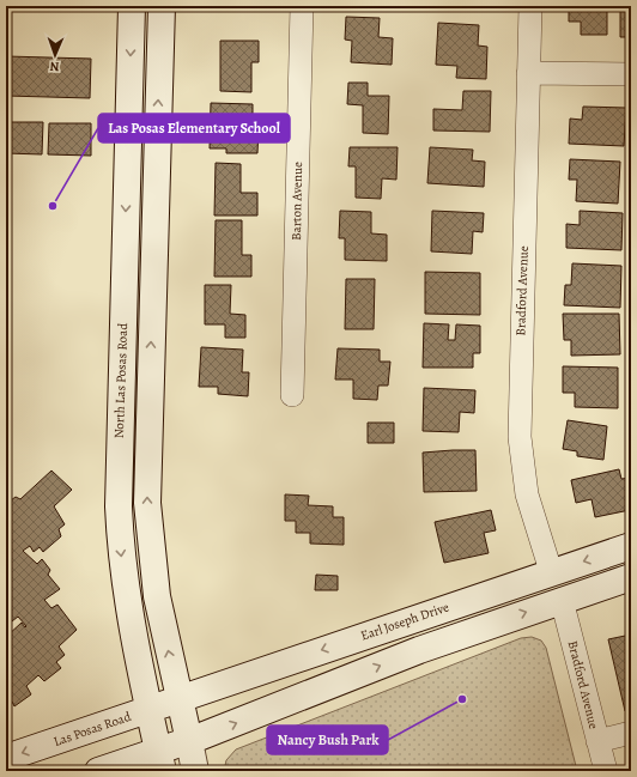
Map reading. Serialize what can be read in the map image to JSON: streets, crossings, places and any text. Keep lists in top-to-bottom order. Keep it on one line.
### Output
{"streets":{"main road":["North Las Posas Road","Earl Joseph Drive","Las Posas Road"],"street":["Barton Avenue","Bradford Avenue"]},"crossings":[["Bradford Avenue","Earl Joseph Drive"],["North Las Posas Road","Las Posas Road"],["Earl Joseph Drive","Las Posas Road"]],"places":["Las Posas Elementary School","Nancy Bush Park"],"north":"bottom"}
